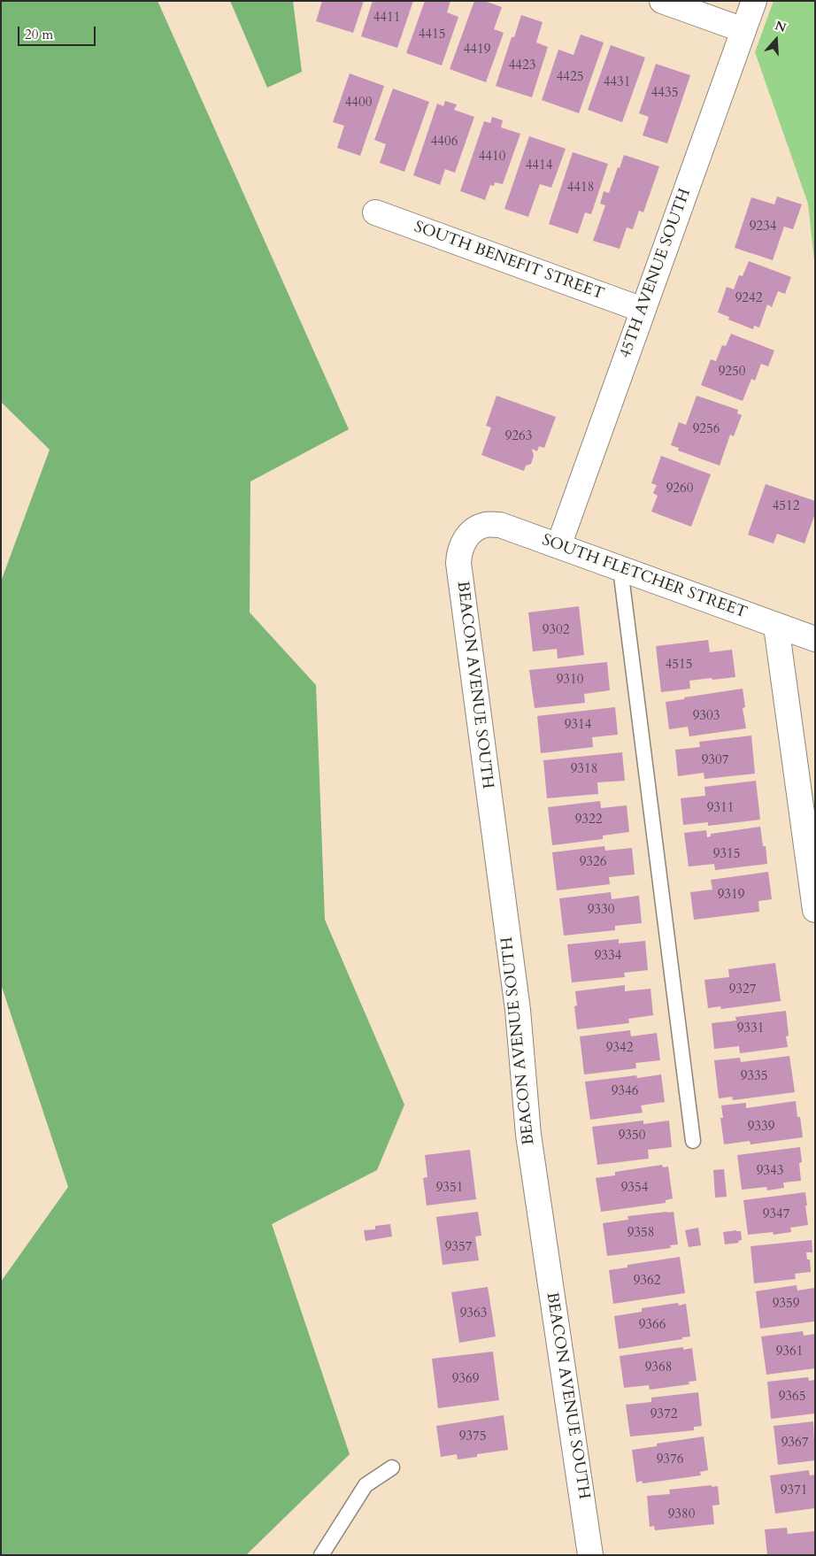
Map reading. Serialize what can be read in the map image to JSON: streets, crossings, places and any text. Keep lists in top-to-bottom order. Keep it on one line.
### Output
{"streets":{"street":["SOUTH BENEFIT STREET","45TH AVENUE SOUTH","SOUTH FLETCHER STREET","BEACON AVENUE SOUTH"]},"crossings":[["SOUTH BENEFIT STREET","45TH AVENUE SOUTH"],["45TH AVENUE SOUTH","SOUTH FLETCHER STREET"],["SOUTH FLETCHER STREET","BEACON AVENUE SOUTH"]],"house_numbers":["4411","4415","4419","4423","4425","4431","4435","4400","4406","4410","4414","4418","9234","9242","9250","9256","9263","9260","4512","9302","4515","9310","9303","9314","9307","9318","9311","9322","9315","9326","9319","9330","9334","9327","9331","9342","9335","9346","9339","9350","9343","9351","9354","9347","9358","9357","9362","9359","9363","9366","9361","9368","9369","9365","9372","9375","9367","9376","9371","9380"],"scale_bar":"20 m","north":"top"}
